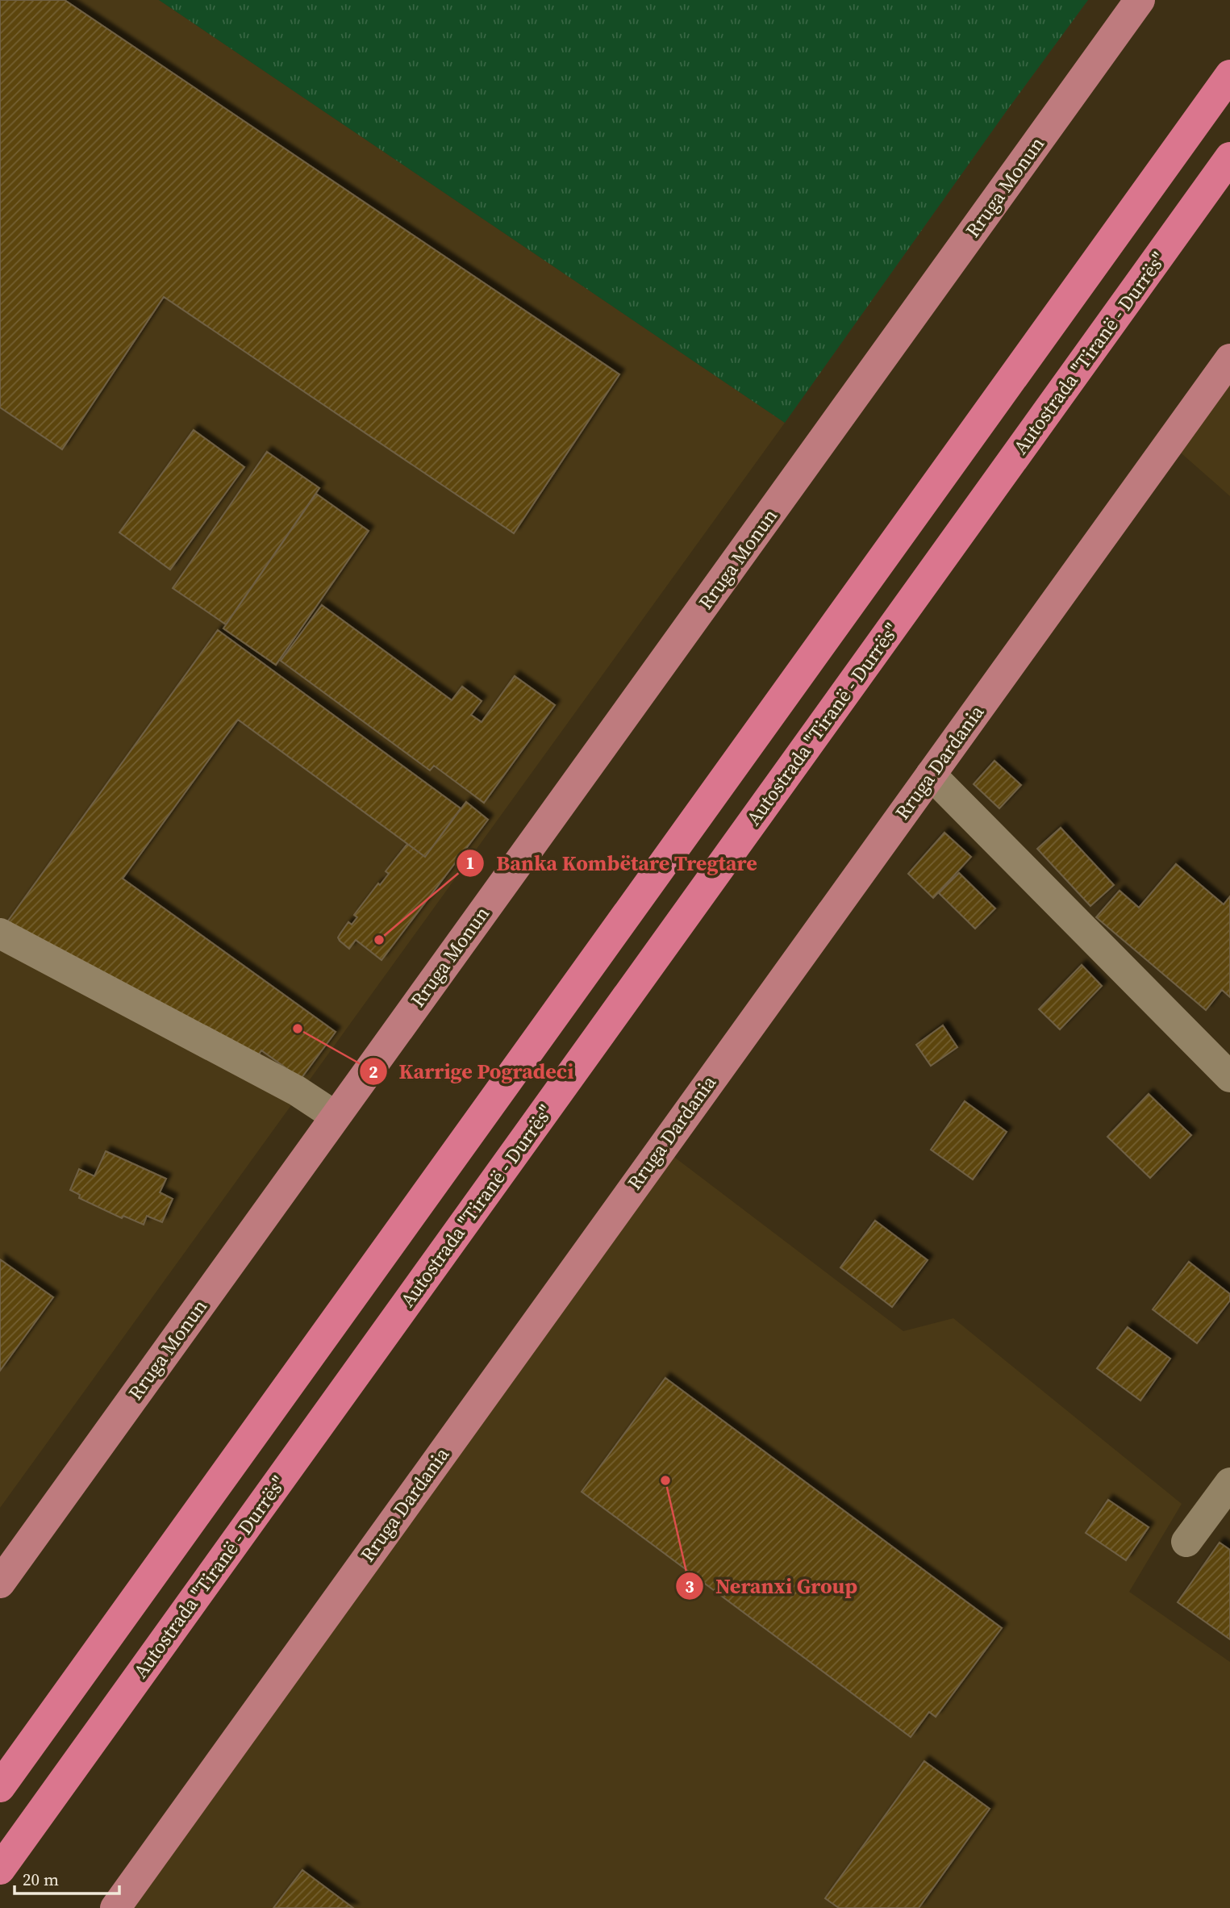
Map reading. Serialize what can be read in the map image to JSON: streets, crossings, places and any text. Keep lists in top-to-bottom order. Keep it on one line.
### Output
{"streets":{"highway":["Autostrada \"Tiranë - Durrës\""],"main road":["Rruga Monun","Rruga Dardania"]},"places":["Banka Kombëtare Tregtare","Karrige Pogradeci","Neranxi Group"],"scale_bar":"20 m"}
